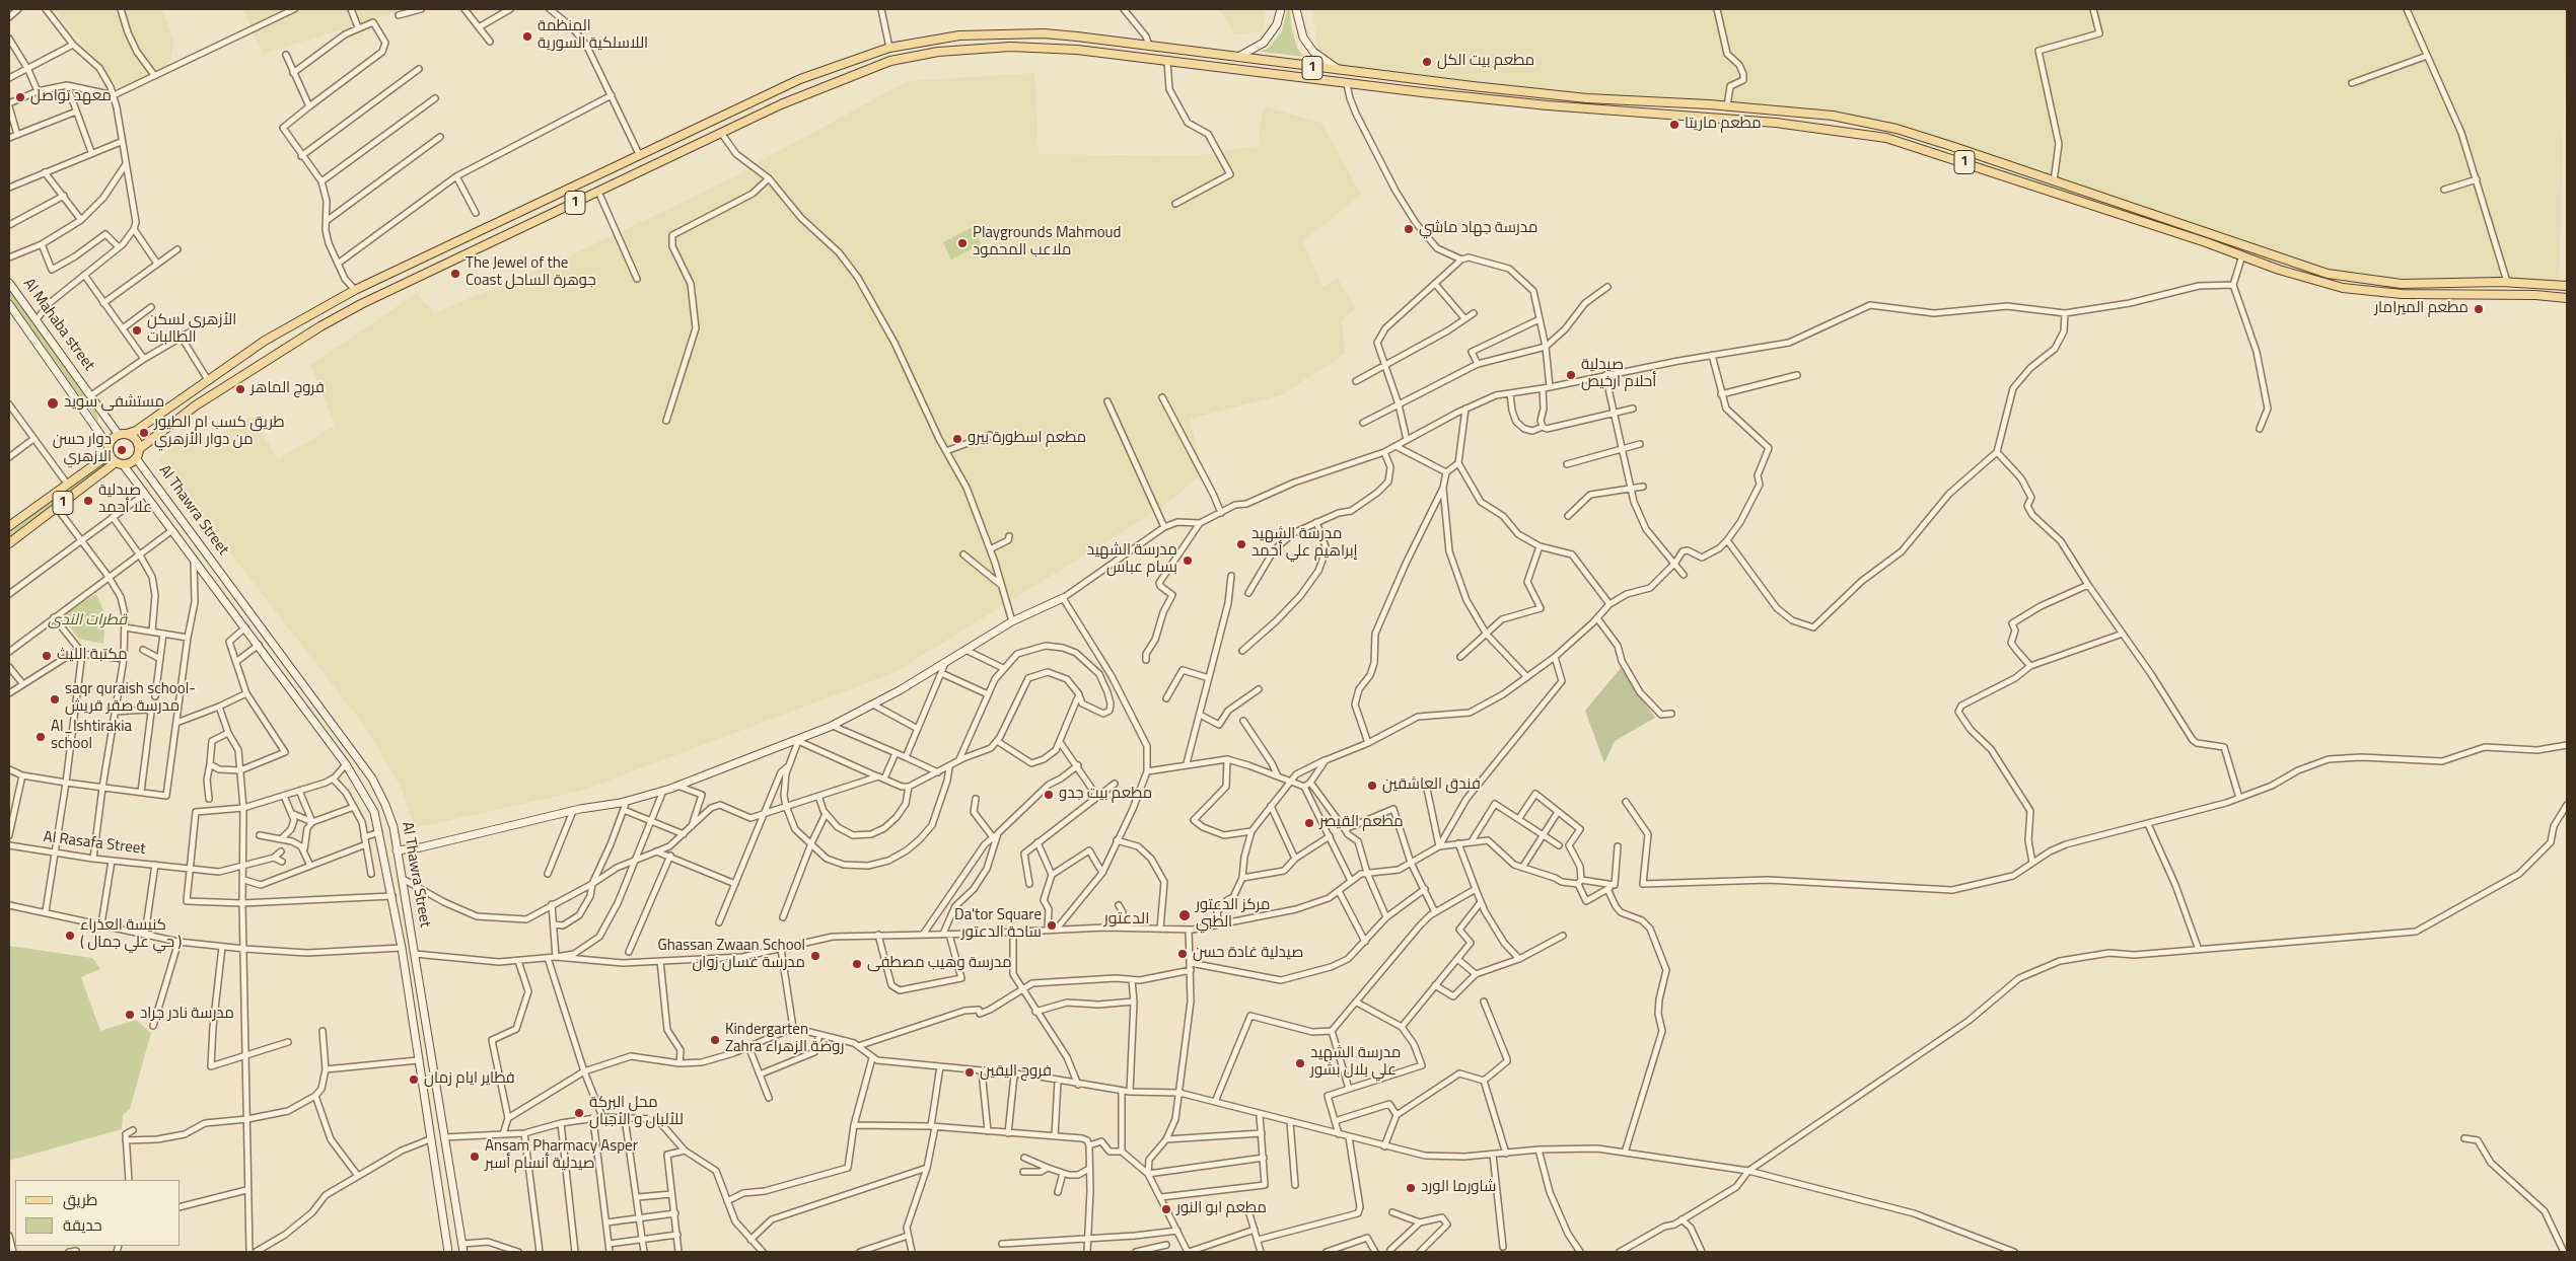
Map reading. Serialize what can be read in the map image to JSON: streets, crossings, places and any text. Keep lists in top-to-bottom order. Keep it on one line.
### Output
{"streets":{"main road":["1","Al Mahaba street","Al Thawra Street"],"street":["Al Rasafa Street"]},"crossings":[["1","Al Mahaba street"],["1","Al Thawra Street"],["Al Mahaba street","Al Thawra Street"]],"districts":["الدعتور"],"parks":["قطرات الندى"],"places":["المنظمة اللاسلكية السورية","مطعم بيت الكل","معهد تواصل","مطعم ماريتا","مدرسة جهاد ماشي","Playgrounds Mahmoud ملاعب المحمود","The Jewel of the Coast جوهرة الساحل","مطعم الميرامار","الأزهري لسكن الطالبات","صيدلية أحلام ارخيص","فروج الماهر","مستشفى سويد","طريق كسب ام الطيور من دوار الأزهري","مطعم اسطورة بيرو","دوار حسن الازهري","صيدلية علا أحمد","مدرسة الشهيد إبراهيم علي أحمد","مدرسة الشهيد بسام عباس","مكتبة الليث","saqr quraish school- مدرسة صقر قريش","Al_Ishtirakia school","فندق العاشقين","مطعم بيت جدو","مطعم القيصر","مركز الدعتور الطبي","Da'tor Square ساحة الدعتور","كنيسة العذراء ( حي علي جمال )","صيدلية غادة حسن","Ghassan Zwaan School مدرسة غسان زوان","مدرسة وهيب مصطفى","مدرسة نادر جراد","Kindergarten Zahra روضة الزهراء","مدرسة الشهيد علي بلال بشور","فروج اليقين","فطاير ايام زمان","محل البركة للألبان و الأجبان","Ansam Pharmacy Asper صيدلية أنسام أسبر","شاورما الورد","مطعم ابو النور"],"legend":["طريق","حديقة"]}
